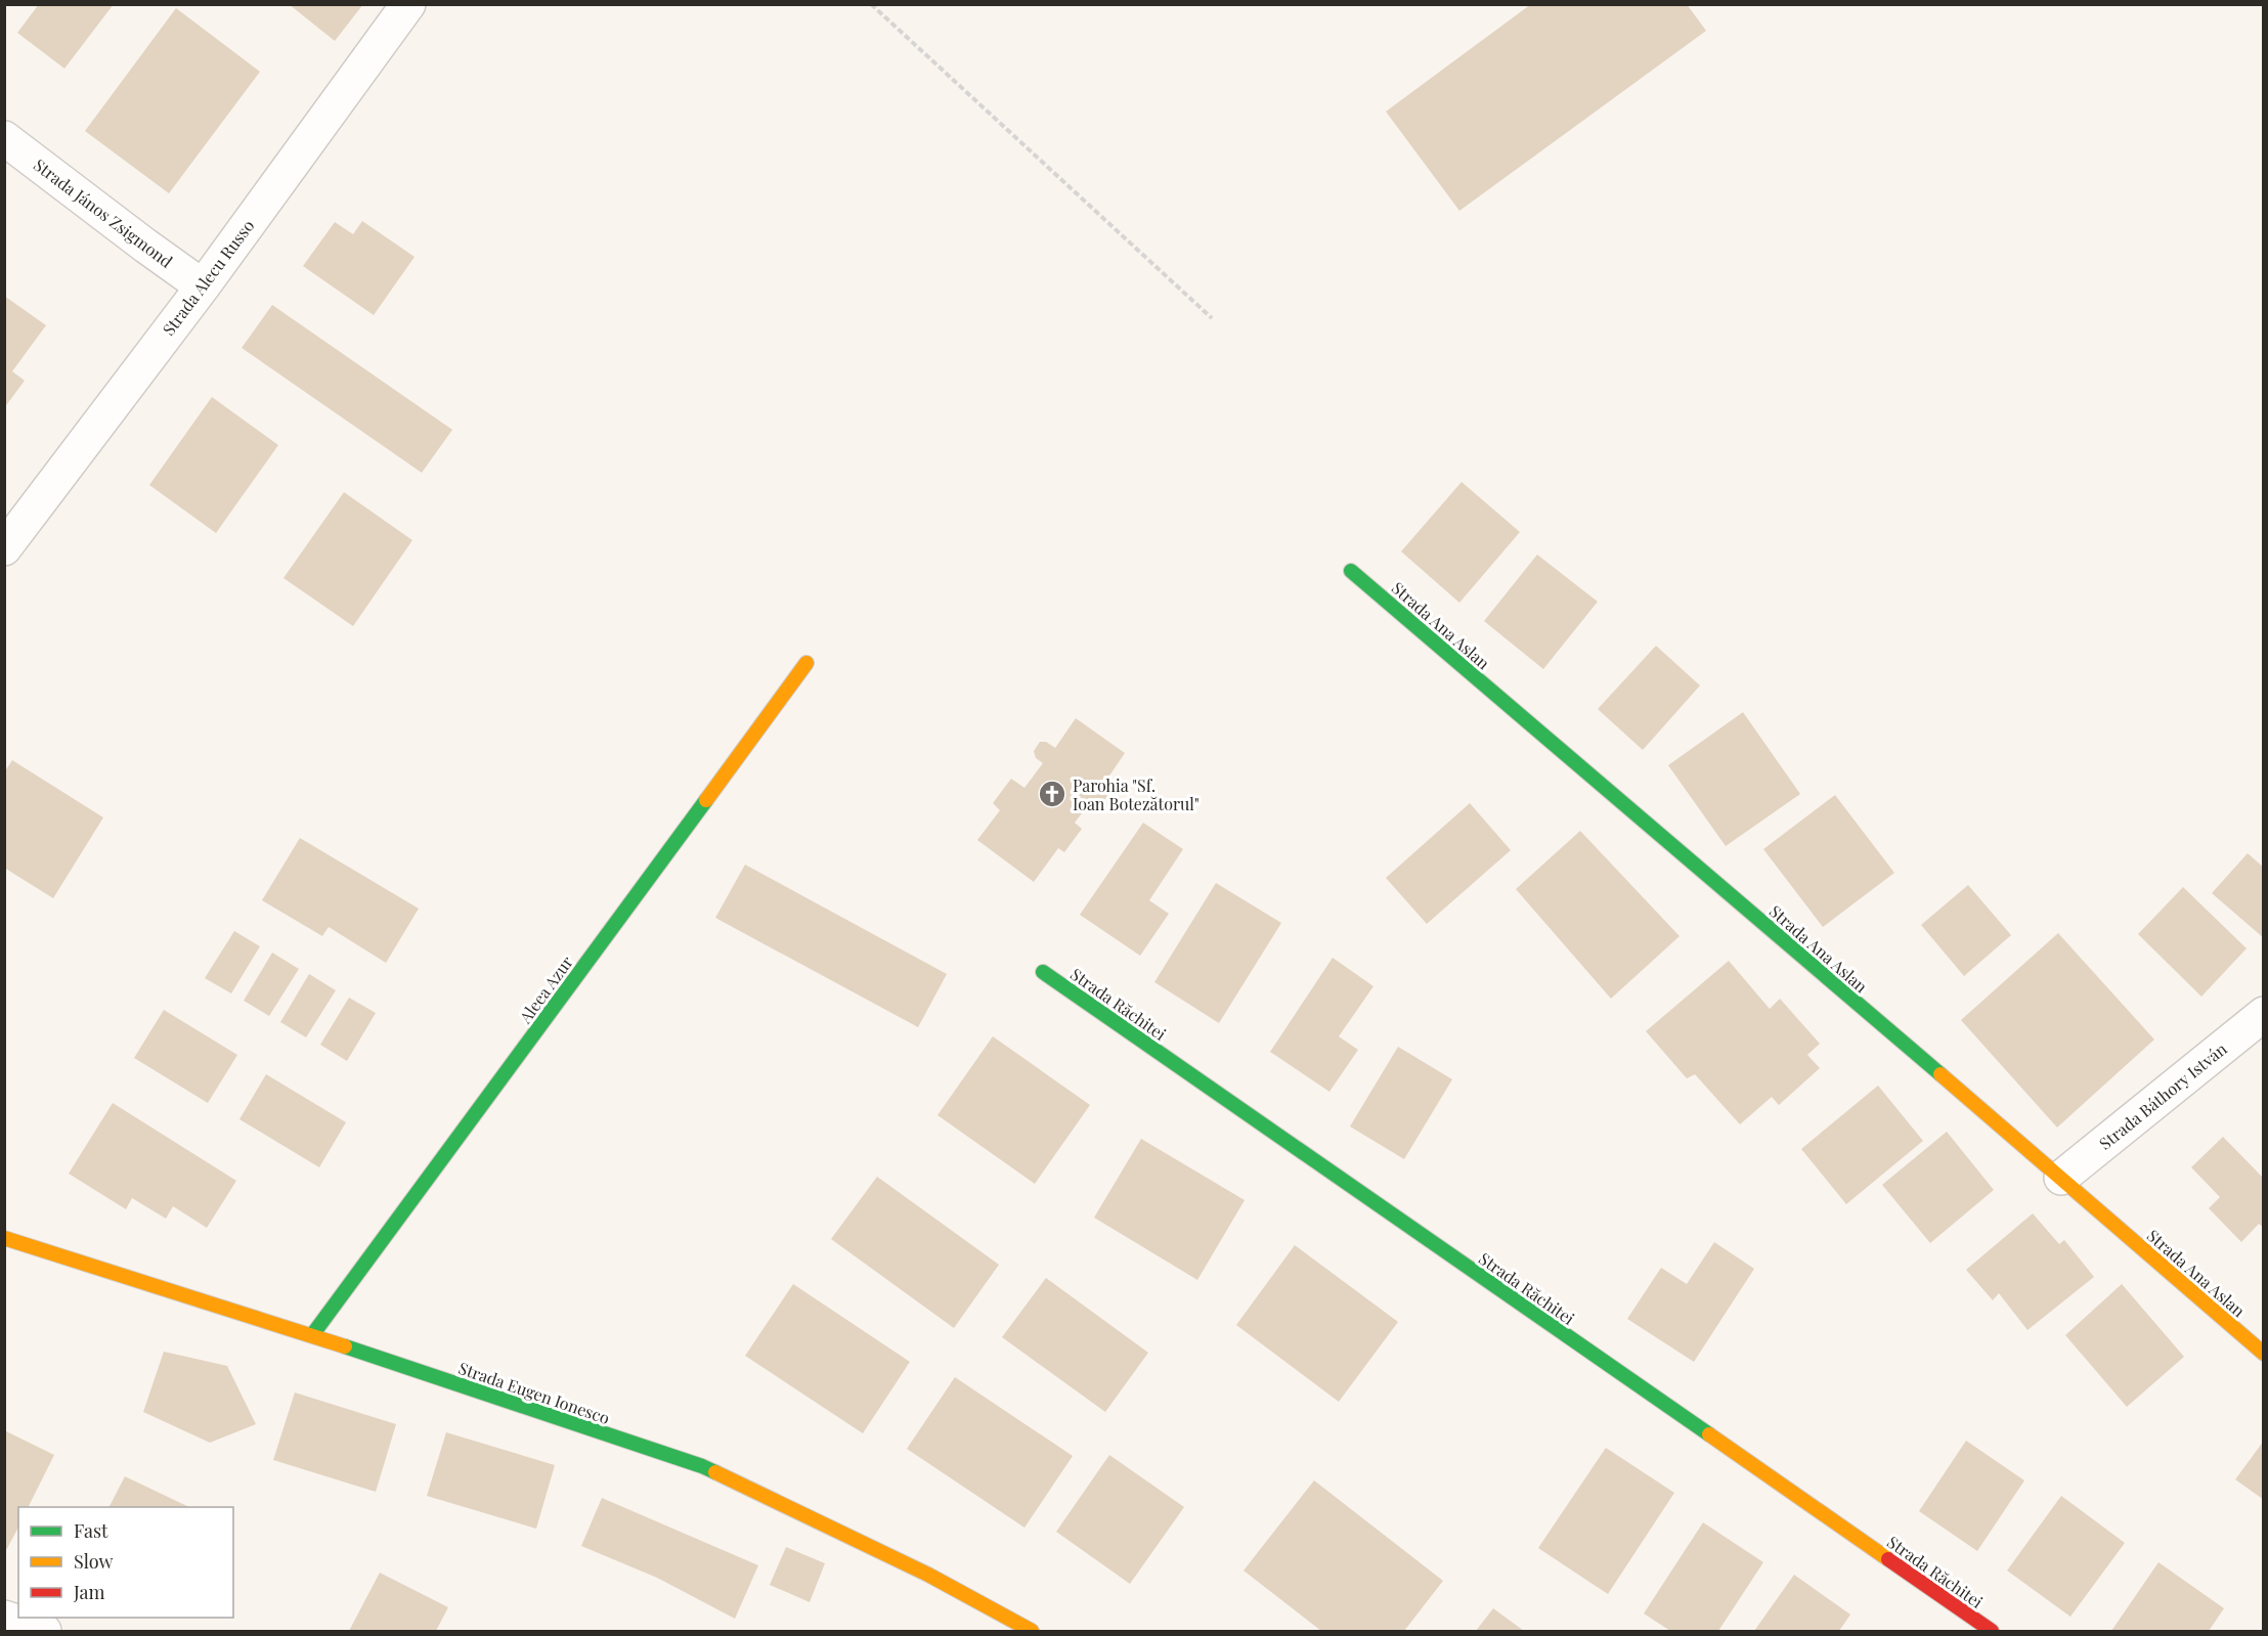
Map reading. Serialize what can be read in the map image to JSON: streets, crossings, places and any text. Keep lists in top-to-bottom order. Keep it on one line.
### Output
{"streets":{"street":["Strada János Zsigmond","Strada Alecu Russo","Strada Ana Aslan","Aleea Azur","Strada Răchitei","Strada Báthory István","Strada Eugen Ionesco"]},"crossings":[["Strada János Zsigmond","Strada Alecu Russo"],["Strada Ana Aslan","Strada Báthory István"],["Aleea Azur","Strada Eugen Ionesco"]],"places":{"church":["Parohia \"Sf. Ioan Botezătorul\""]},"legend":["Fast","Slow","Jam"]}
